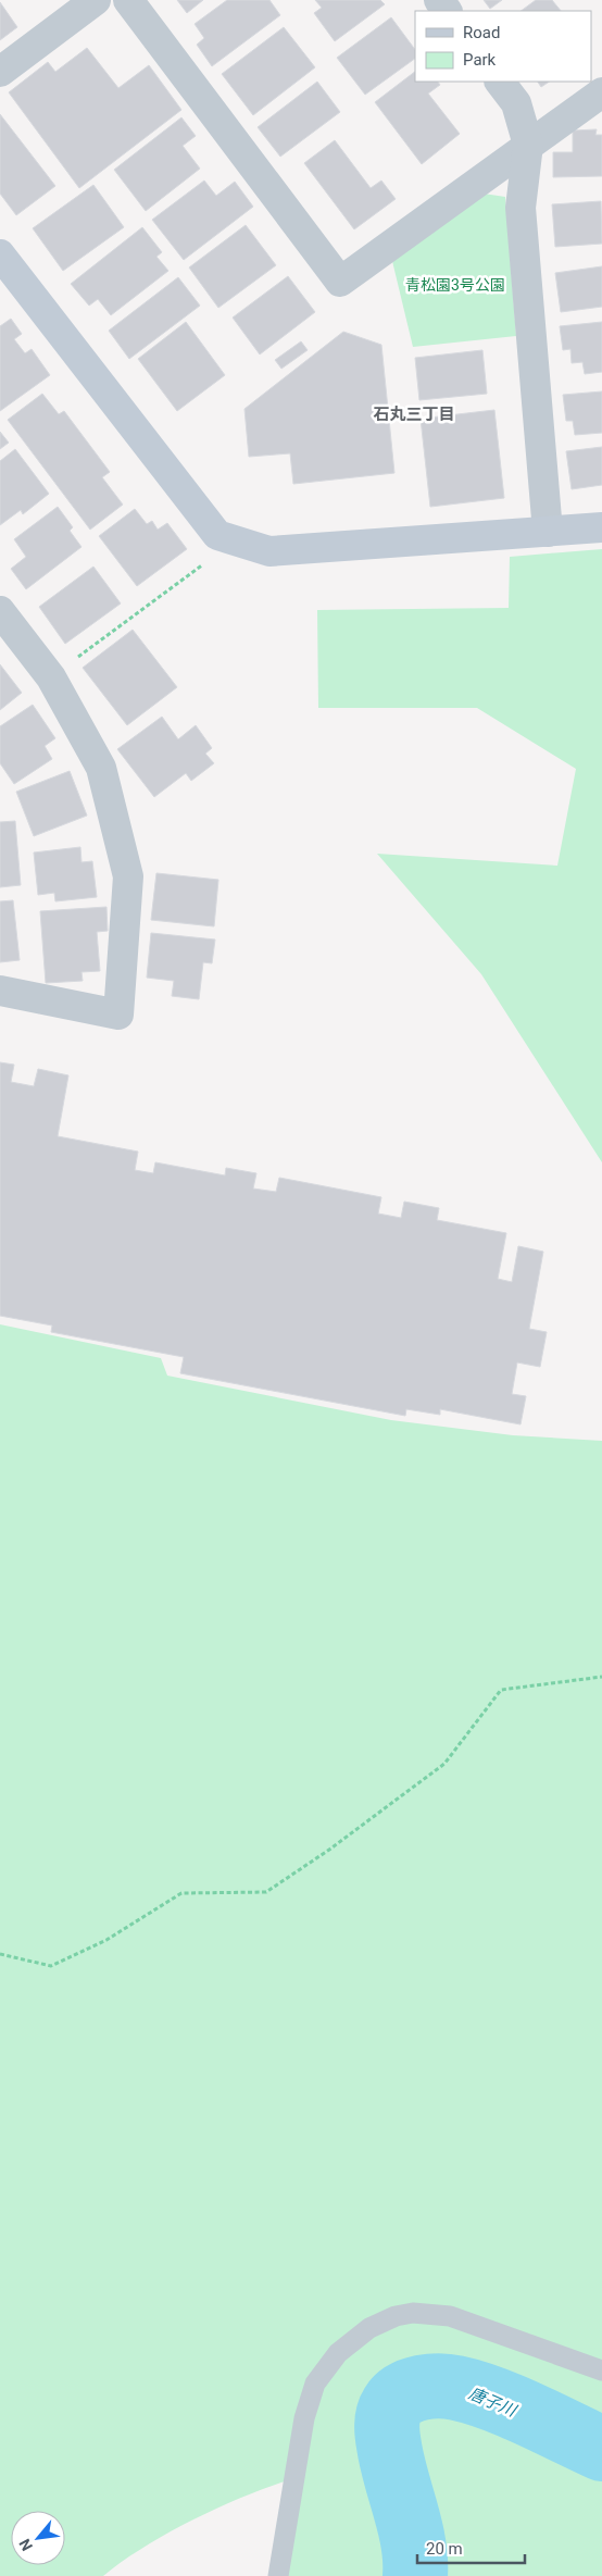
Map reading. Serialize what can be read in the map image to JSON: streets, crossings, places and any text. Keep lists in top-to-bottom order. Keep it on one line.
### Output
{"districts":["石丸三丁目"],"water":["唐子川"],"parks":["青松園3号公園"],"legend":["Road","Park"],"scale_bar":"20 m","north":"bottom left"}
